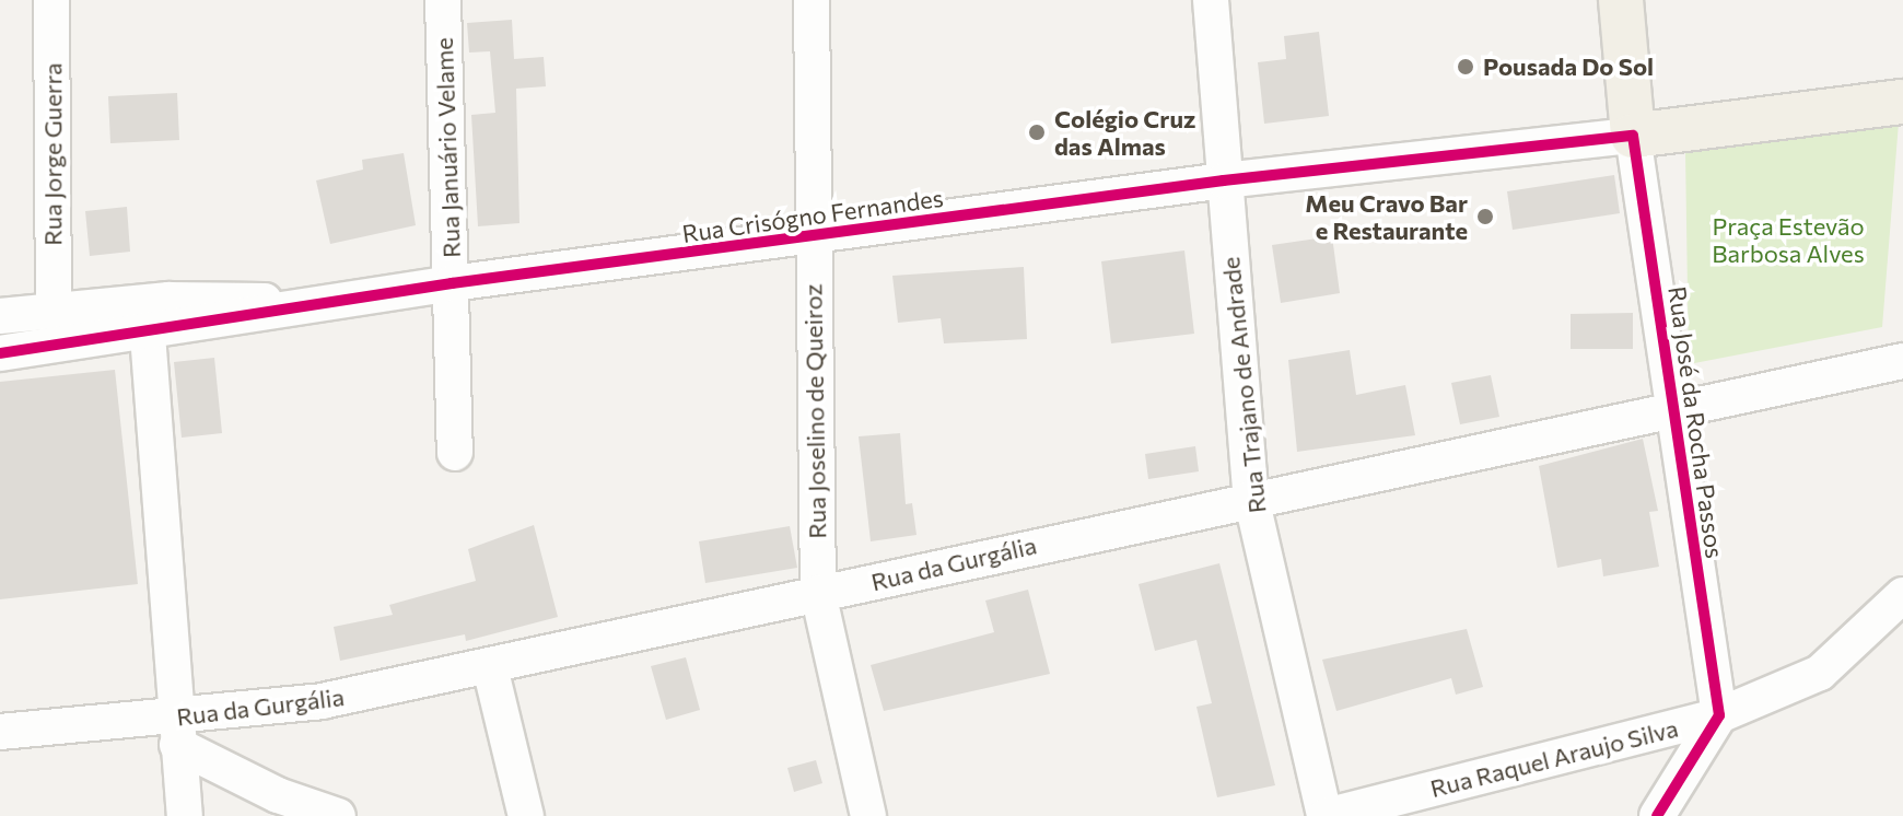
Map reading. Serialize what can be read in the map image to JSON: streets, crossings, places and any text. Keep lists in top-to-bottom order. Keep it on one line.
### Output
{"streets":{"main road":["Rua Crisógno Fernandes","Rua José da Rocha Passos"],"street":["Rua Januário Velame","Rua Jorge Guerra","Rua Trajano de Andrade","Rua Joselino de Queiroz","Rua da Gurgália","Rua Raquel Araujo Silva"]},"crossings":[["Rua Januário Velame","Rua Crisógno Fernandes"],["Rua Jorge Guerra","Rua Crisógno Fernandes"],["Rua Crisógno Fernandes","Rua Trajano de Andrade"],["Rua Crisógno Fernandes","Rua Joselino de Queiroz"],["Rua Crisógno Fernandes","Rua José da Rocha Passos"],["Rua Trajano de Andrade","Rua da Gurgália"],["Rua Trajano de Andrade","Rua Raquel Araujo Silva"],["Rua Joselino de Queiroz","Rua da Gurgália"],["Rua José da Rocha Passos","Rua da Gurgália"],["Rua José da Rocha Passos","Rua Raquel Araujo Silva"]],"parks":["Praça Estevão Barbosa Alves"],"places":["Pousada Do Sol","Colégio Cruz das Almas","Meu Cravo Bar e Restaurante"]}
